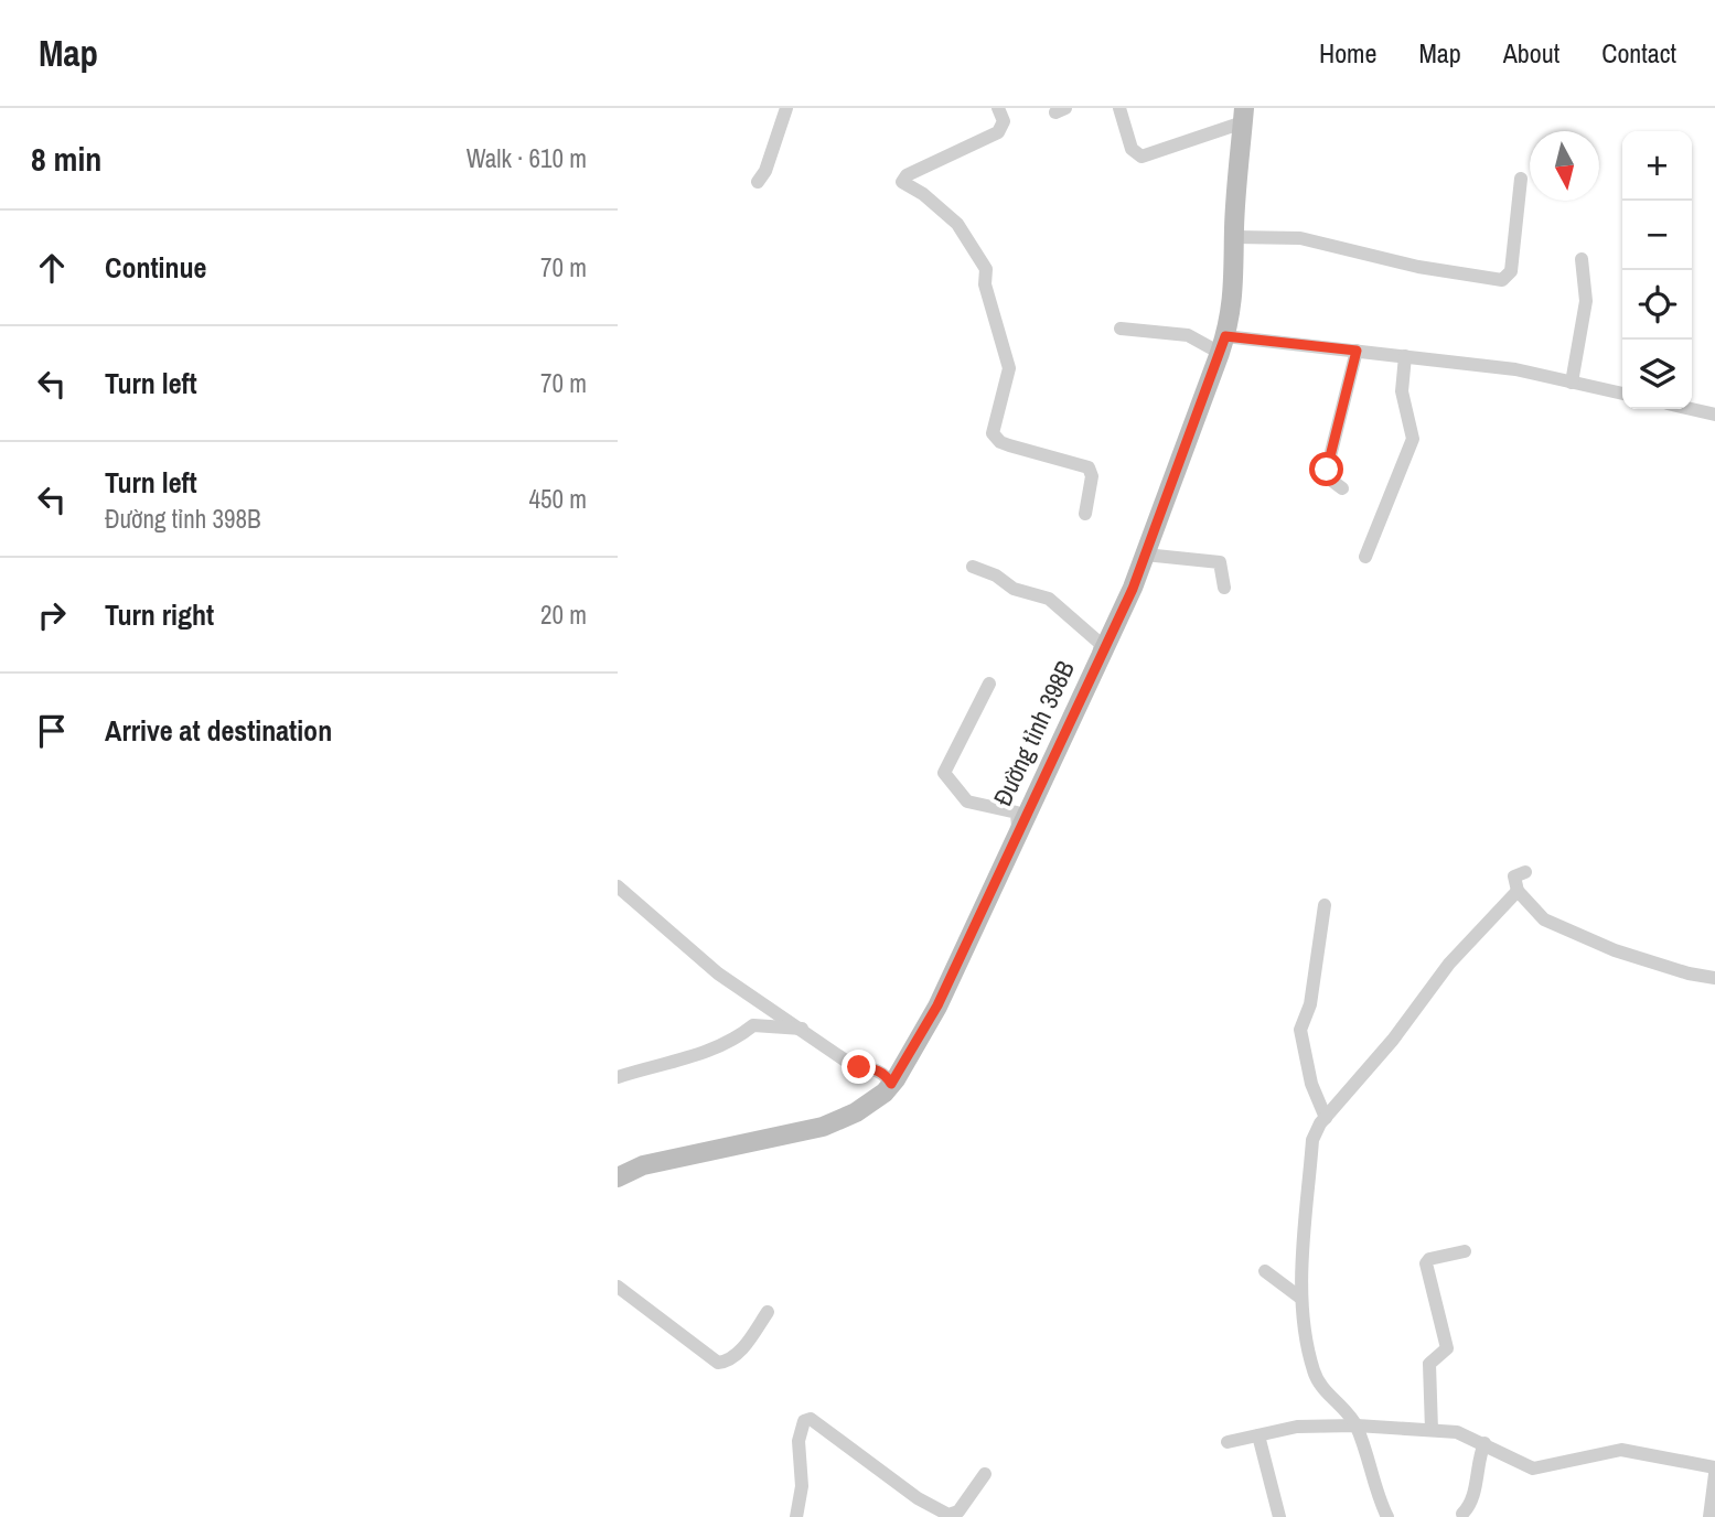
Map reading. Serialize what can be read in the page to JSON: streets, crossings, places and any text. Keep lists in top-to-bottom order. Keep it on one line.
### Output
{"streets":{"main road":["Đường tỉnh 398B"]},"north":"bottom","page":{"header":"Map","nav":["Home","Map","About","Contact"],"heading":["8 min","Walk · 610 m"],"map_buttons":["+","−"],"list":[["Continue","70 m"],["Turn left","70 m"],["Turn left","Đường tỉnh 398B","450 m"],["Turn right","20 m"],"Arrive at destination"]}}
